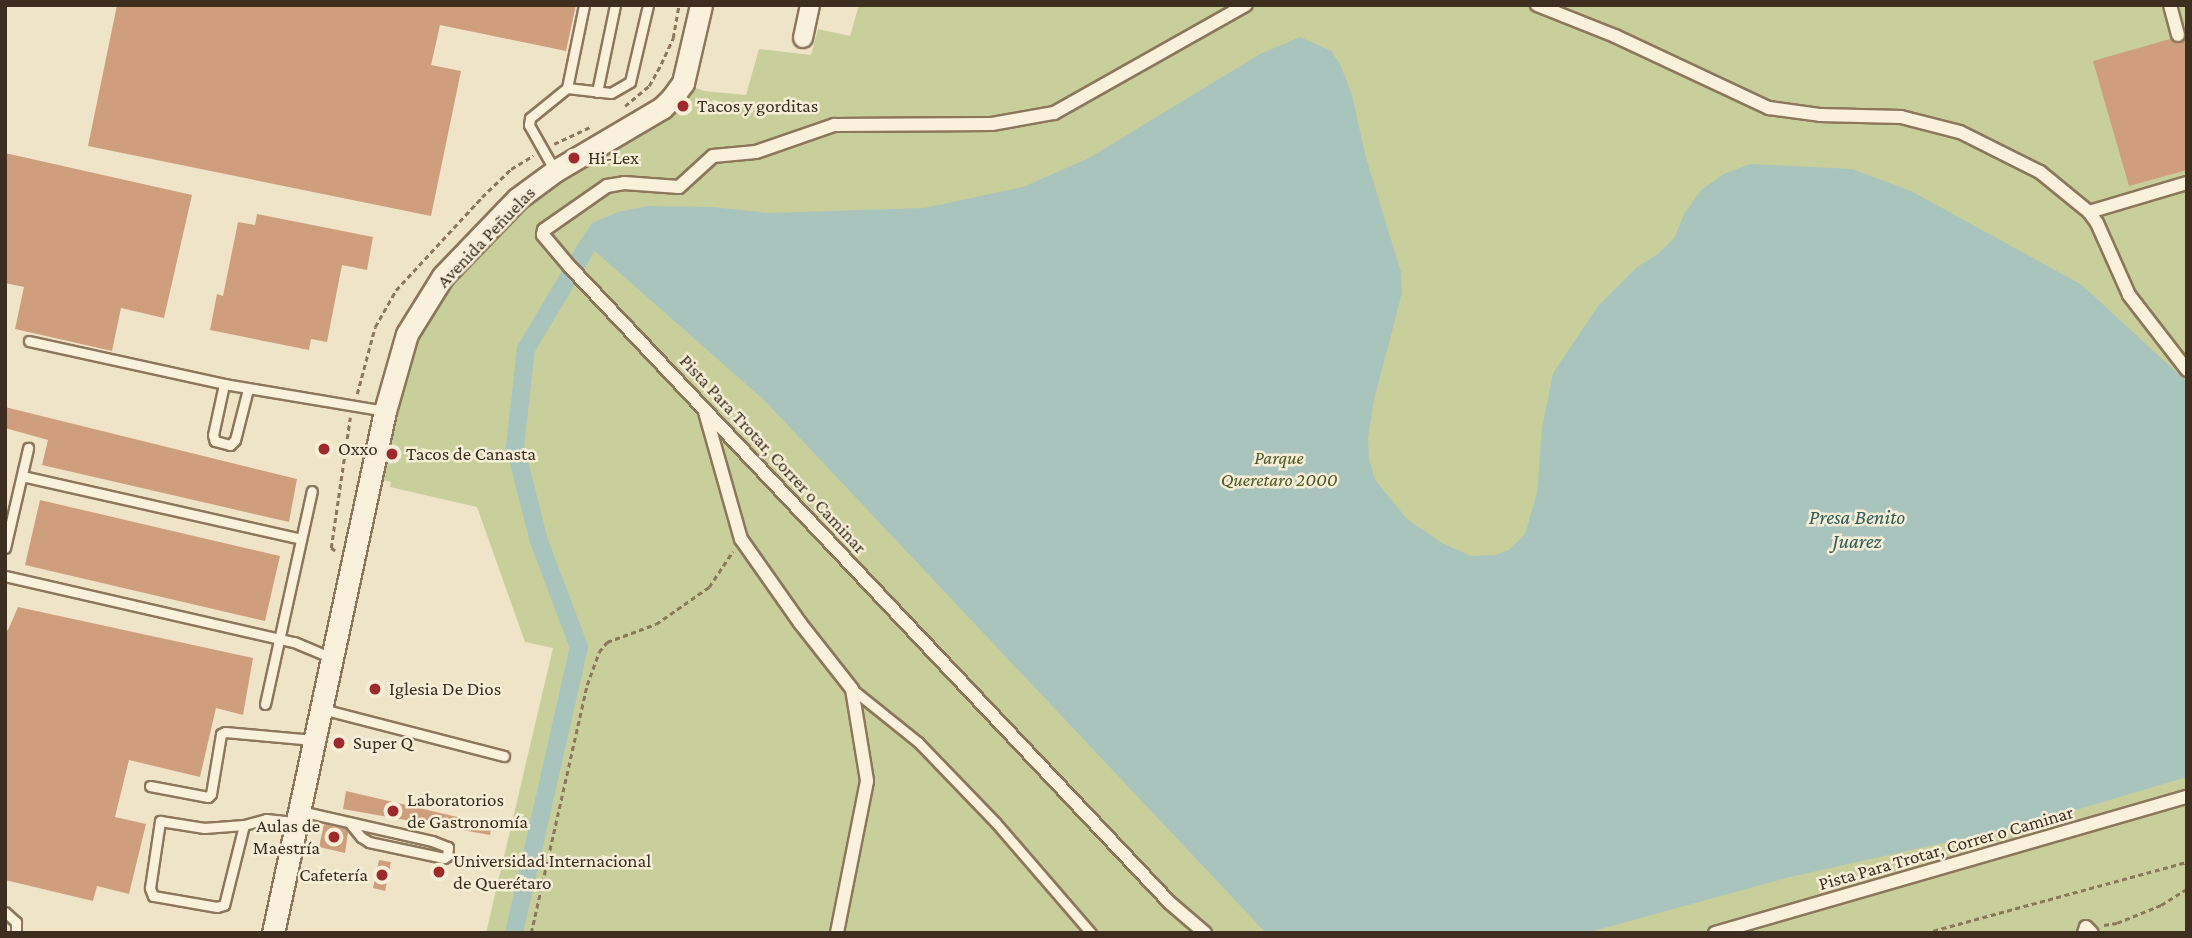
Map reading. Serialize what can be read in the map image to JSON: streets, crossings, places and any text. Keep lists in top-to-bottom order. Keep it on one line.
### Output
{"streets":{"street":["Avenida Peñuelas","Pista Para Trotar, Correr o Caminar"]},"water":["Presa Benito Juarez"],"parks":["Parque Queretaro 2000"],"places":["Tacos y gorditas","Hi-Lex","Oxxo","Tacos de Canasta","Iglesia De Dios","Super Q","Laboratorios de Gastronomía","Aulas de Maestría","Universidad Internacional de Querétaro","Cafetería"]}
